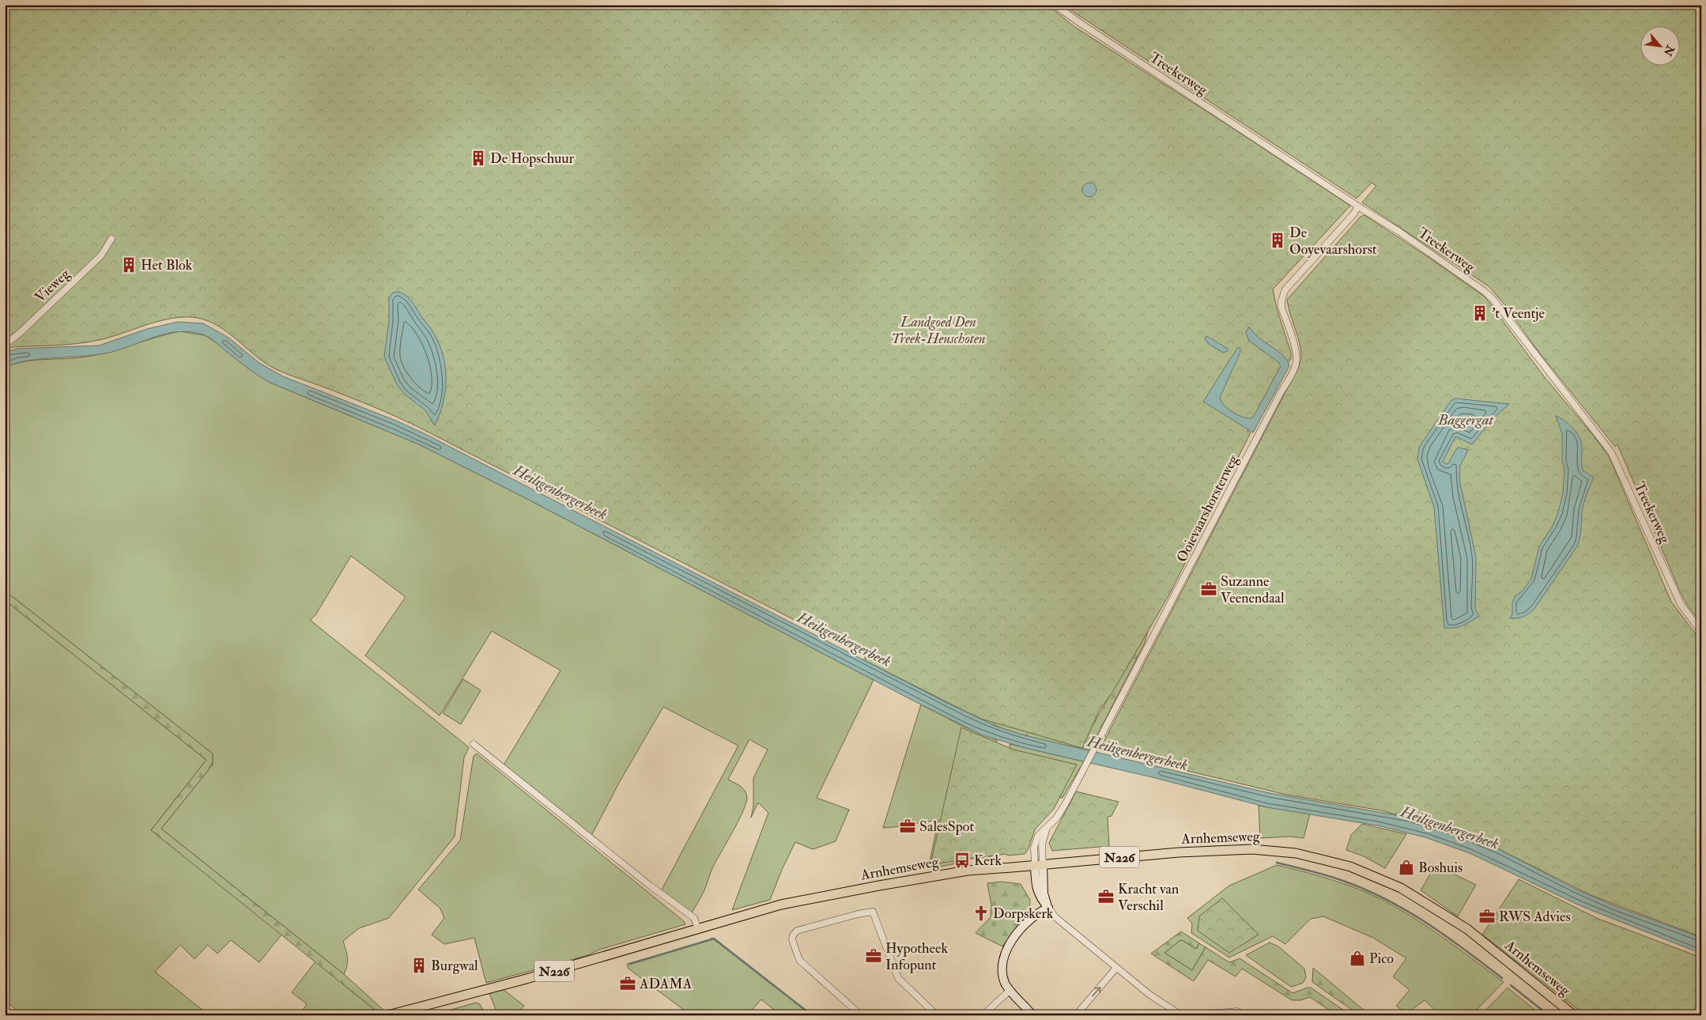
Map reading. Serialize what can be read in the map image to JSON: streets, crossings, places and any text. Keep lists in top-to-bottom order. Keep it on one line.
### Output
{"streets":{"main road":["Arnhemseweg","N226"],"street":["Treekerweg","Vieweg","Ooievaarshorsterweg"]},"crossings":[["Treekerweg","Ooievaarshorsterweg"],["Ooievaarshorsterweg","Arnhemseweg"]],"water":["Baggergat","Heiligenbergerbeek"],"parks":["Landgoed Den Treek-Henschoten"],"places":{"building":["De Hopschuur","De Ooyevaarshorst","Het Blok","'t Veentje","Burgwal"],"office":["Suzanne Veenendaal","SalesSpot","Kracht van Verschil","RWS Advies","Hypotheek Infopunt","ADAMA"],"bus stop":["Kerk"],"shop":["Boshuis","Pico"],"church":["Dorpskerk"]},"north":"bottom right"}
